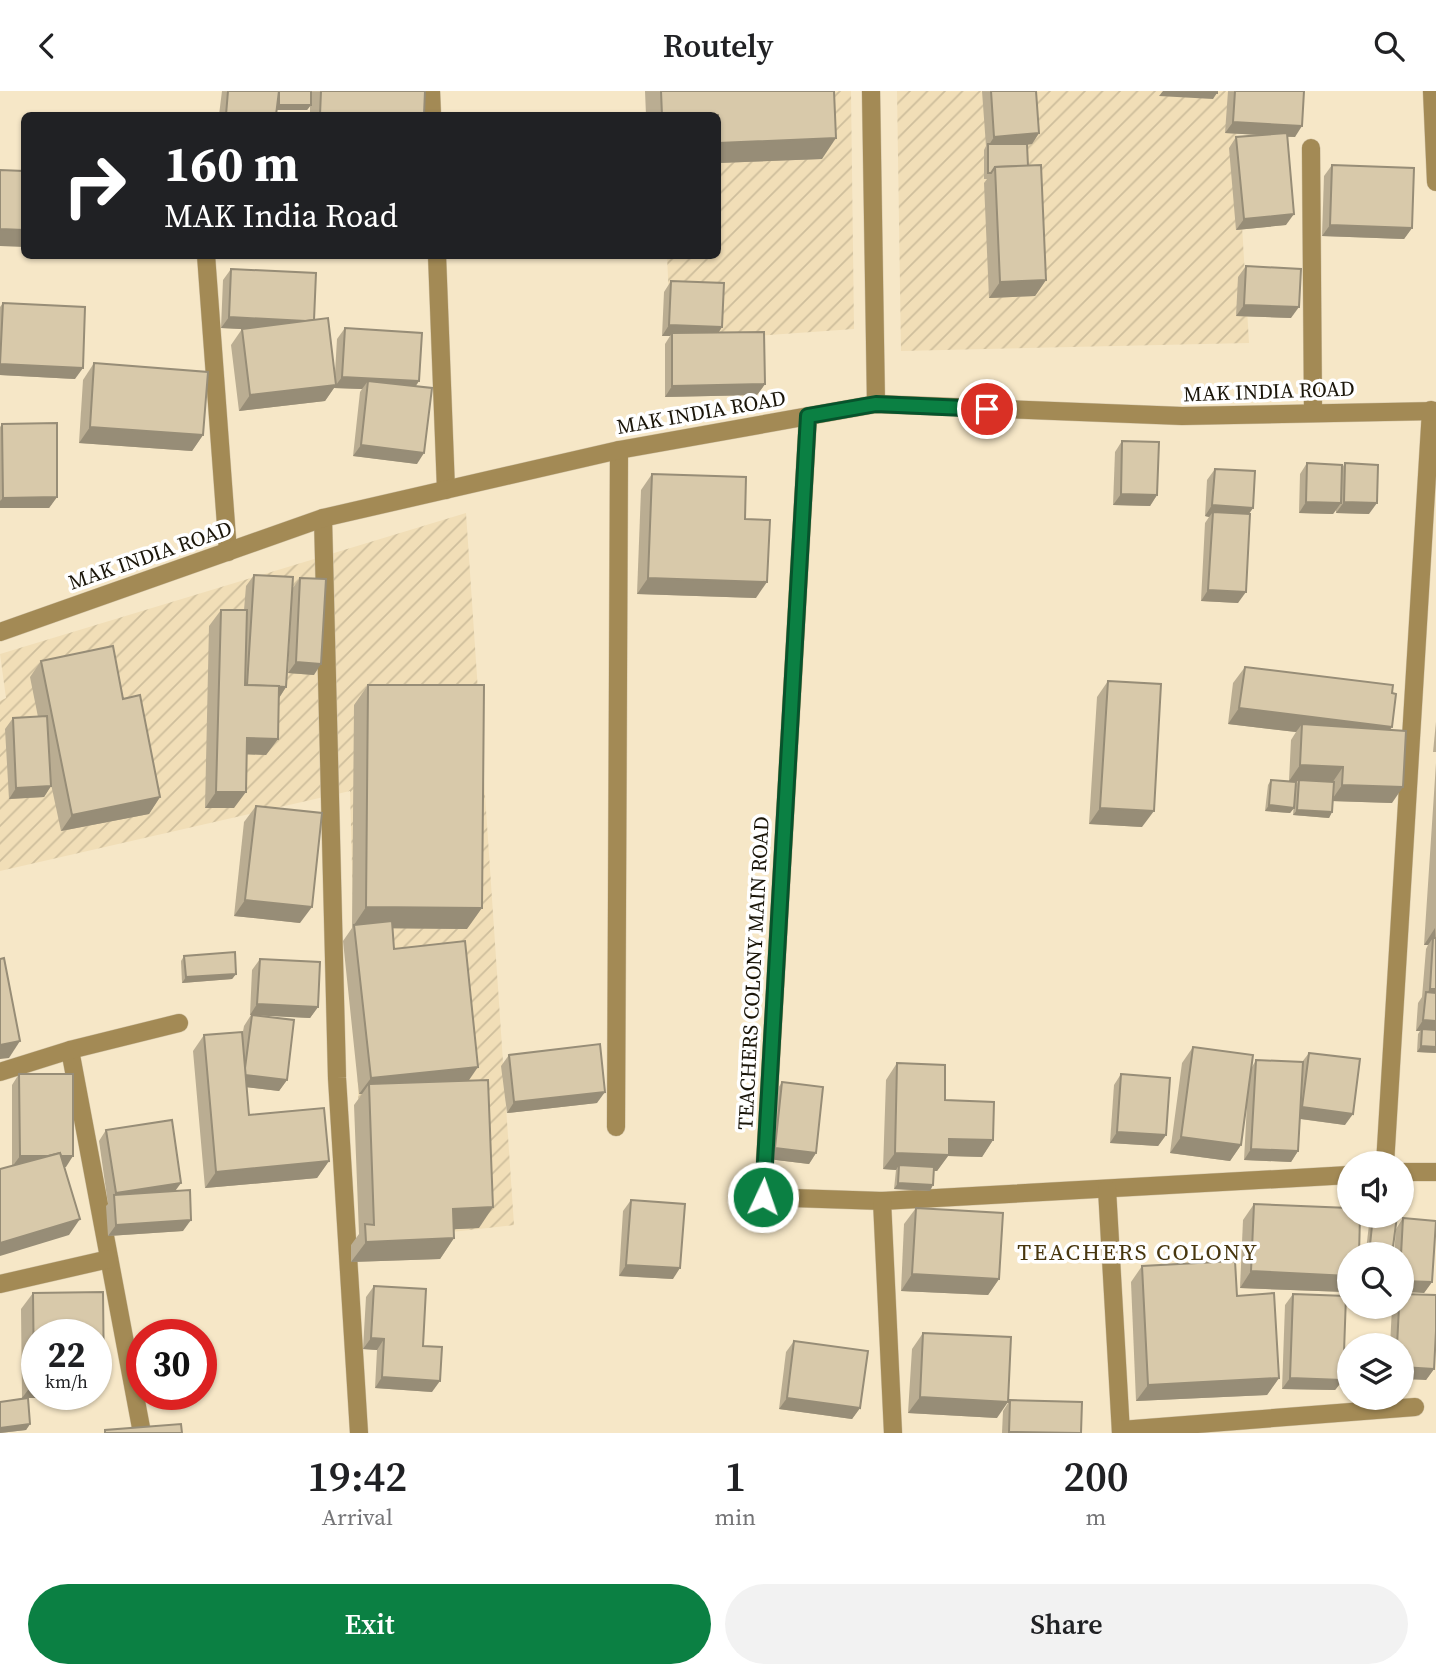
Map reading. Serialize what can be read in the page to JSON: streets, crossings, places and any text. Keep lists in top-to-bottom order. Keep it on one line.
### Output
{"streets":{"street":["MAK INDIA ROAD","TEACHERS COLONY MAIN ROAD"]},"crossings":[["MAK INDIA ROAD","TEACHERS COLONY MAIN ROAD"]],"districts":["TEACHERS COLONY"],"page":{"header":"Routely","turn":["160 m","MAK India Road"],"speed":"22 km/h","limit":"30","eta":["19:42","Arrival","1","min","200","m"],"buttons":["Exit","Share"]}}
